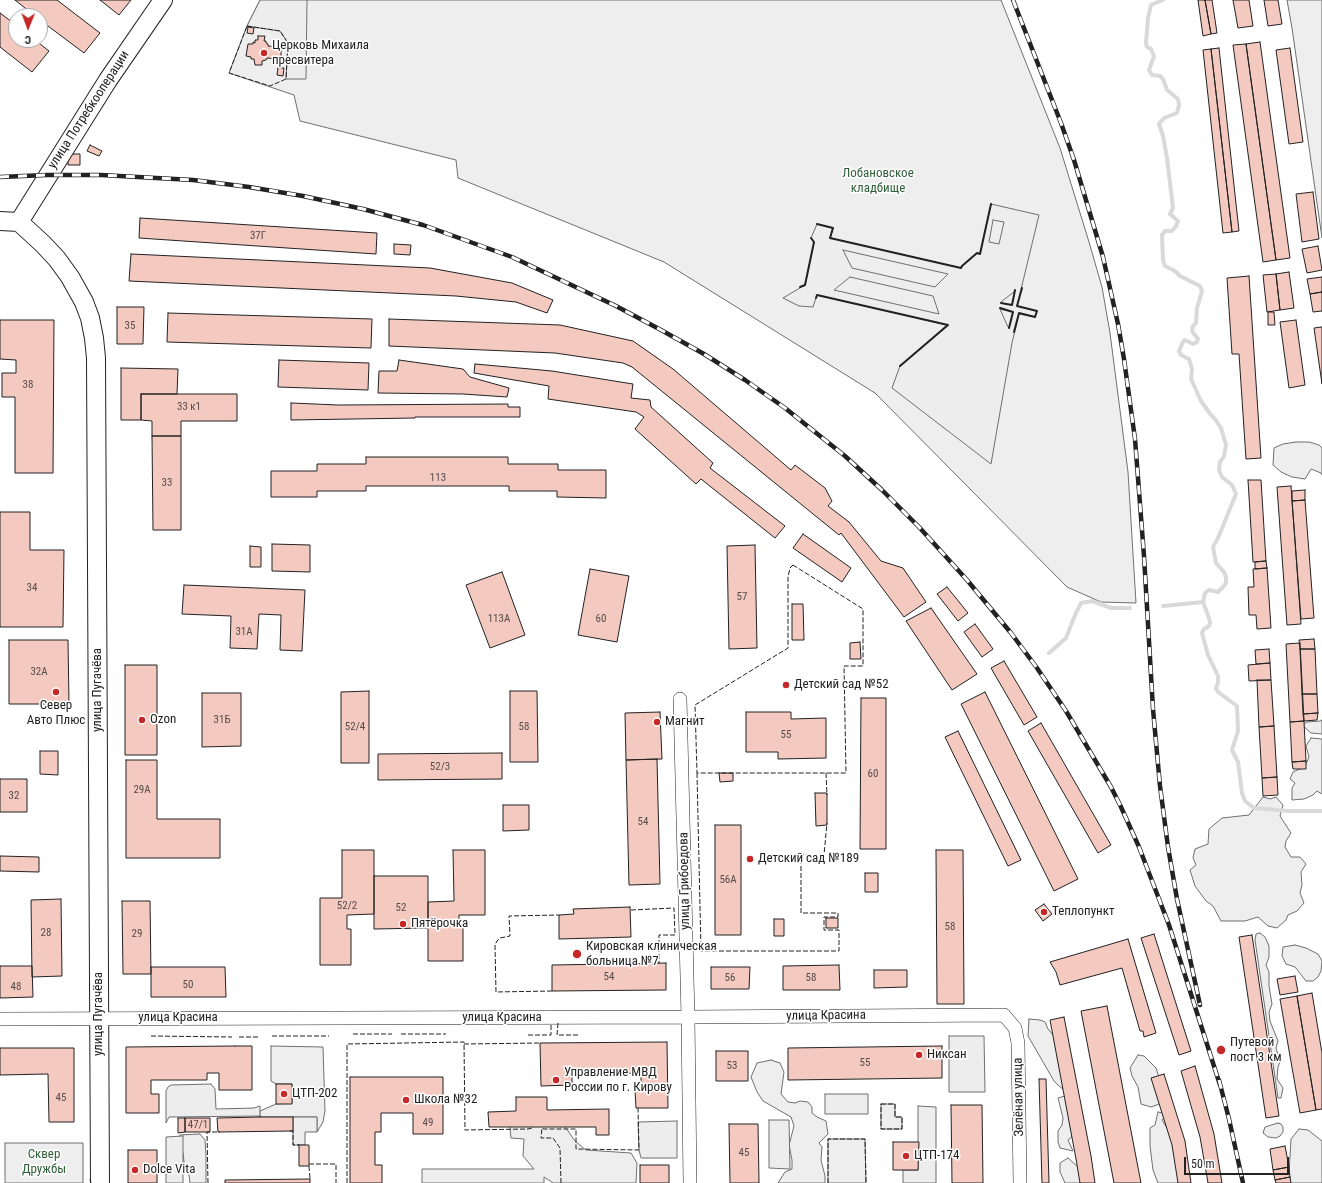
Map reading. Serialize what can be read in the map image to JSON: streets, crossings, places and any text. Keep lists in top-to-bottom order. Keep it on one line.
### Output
{"streets":{"street":["улица Потребкооперации","улица Пугачёва","улица Грибоедова","улица Красина","Зелёная улица"]},"crossings":[["улица Потребкооперации","улица Пугачёва"],["улица Пугачёва","улица Красина"],["улица Грибоедова","улица Красина"],["улица Красина","Зелёная улица"]],"parks":["Лобановское кладбище","Сквер Дружбы"],"places":["Церковь Михаила пресвитера","Детский сад №52","Север Авто Плюс","Ozon","Магнит","Детский сад №189","Теплопункт","Пятёрочка","Кировская клиническая больница №7","Путевой пост 3 км","Никсан","Управление МВД России по г. Кирову","ЦТП-202","Школа №32","ЦТП-174","Dolce Vita"],"house_numbers":["37Г","35","38","33 к1","113","33","34","57","113А","60","31А","32А","31Б","52/4","58","55","52/3","60","29А","32","54","56А","52/2","52","58","28","29","54","56","58","50","48","55","53","45","49","47/1","45"],"scale_bar":"50 m","north":"bottom"}
